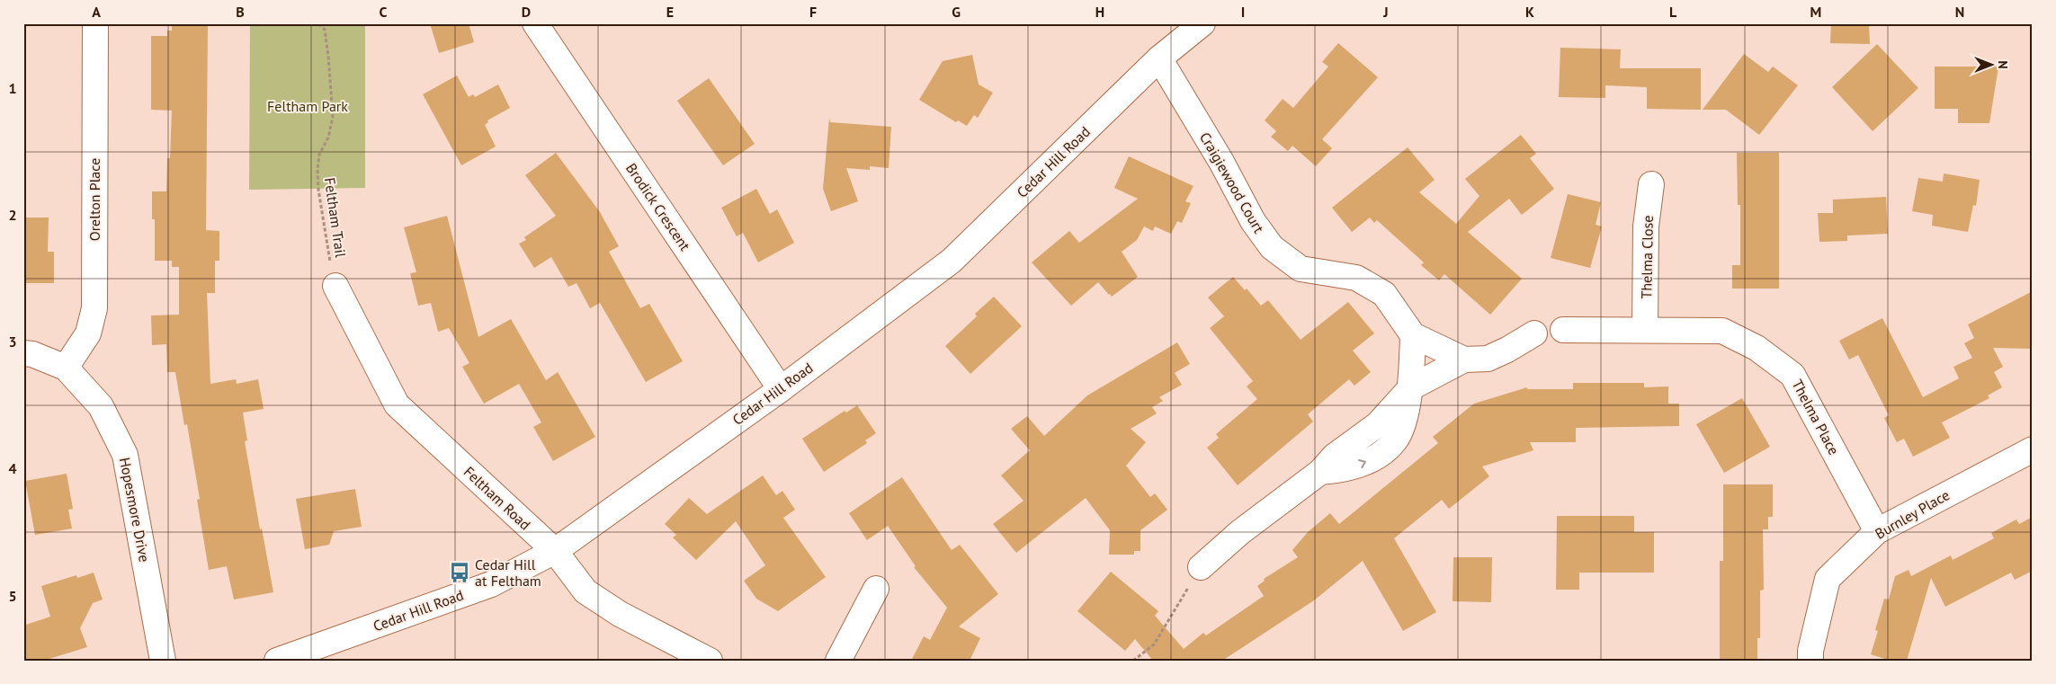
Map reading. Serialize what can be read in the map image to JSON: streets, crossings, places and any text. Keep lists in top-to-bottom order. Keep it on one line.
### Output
{"streets":{"street":["Cedar Hill Road","Craigiewood Court","Orelton Place","Brodick Crescent","Thelma Close","Thelma Place","Feltham Road","Hopesmore Drive","Burnley Place"],"path":["Feltham Trail"]},"crossings":[["Cedar Hill Road","Craigiewood Court"],["Cedar Hill Road","Brodick Crescent"],["Cedar Hill Road","Feltham Road"],["Orelton Place","Hopesmore Drive"],["Feltham Trail","Feltham Road"],["Thelma Close","Thelma Place"],["Thelma Place","Burnley Place"]],"parks":["Feltham Park"],"places":{"bus stop":["Cedar Hill at Feltham"]},"north":"right","grid":{"columns":["A","B","C","D","E","F","G","H","I","J","K","L","M","N"],"rows":["1","2","3","4","5"]}}
